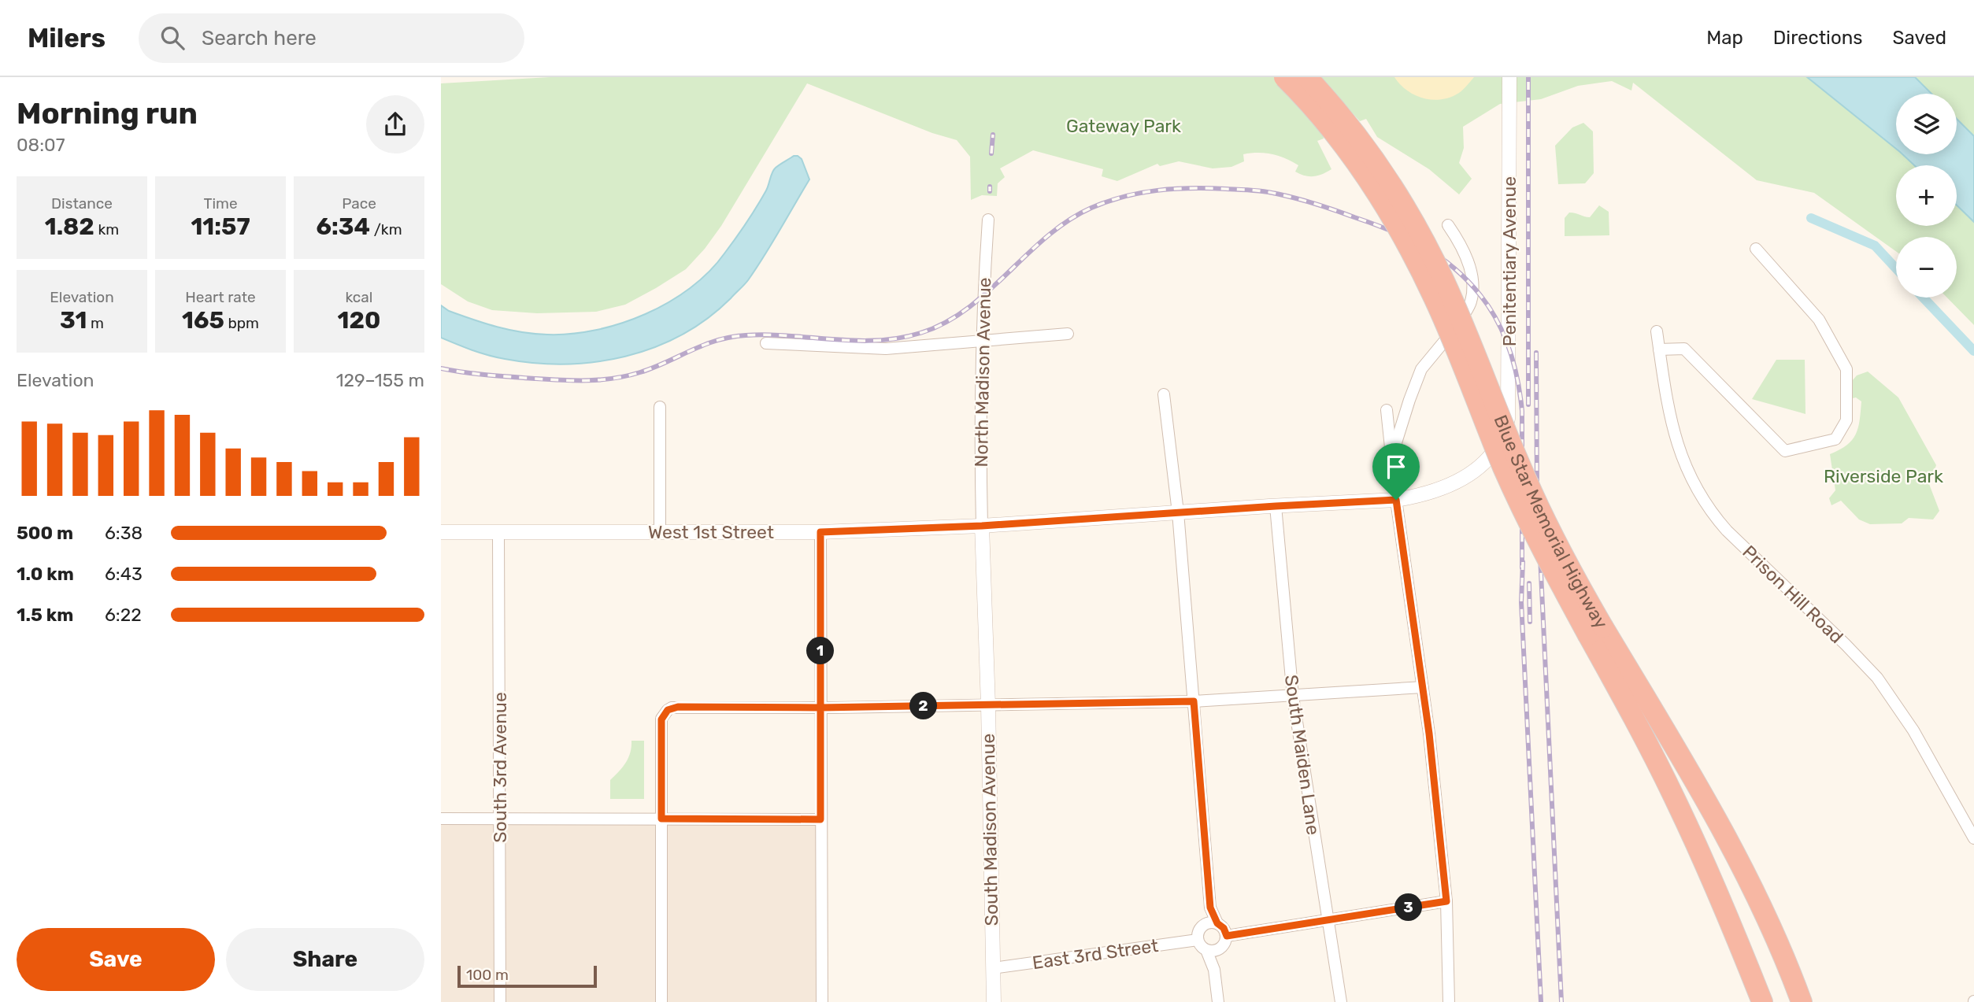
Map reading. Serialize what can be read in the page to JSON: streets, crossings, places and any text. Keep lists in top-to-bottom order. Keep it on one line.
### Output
{"streets":{"highway":["Blue Star Memorial Highway"],"street":["Penitentiary Avenue","North Madison Avenue","West 1st Street","Prison Hill Road","South Maiden Lane","South 3rd Avenue","South Madison Avenue","East 3rd Street"]},"crossings":[["Penitentiary Avenue","West 1st Street"],["North Madison Avenue","West 1st Street"],["North Madison Avenue","South Madison Avenue"],["West 1st Street","South Maiden Lane"],["West 1st Street","South 3rd Avenue"],["West 1st Street","South Madison Avenue"],["South Madison Avenue","East 3rd Street"]],"parks":["Gateway Park","Riverside Park"],"scale_bar":"100 m","page":{"header":"Milers","search":"Search here","nav":["Map","Directions","Saved"],"heading":["Morning run","08:07"],"map_buttons":["+","−"],"stats":[["Distance","1.82 km"],["Time","11:57"],["Pace","6:34 /km"],["Elevation","31 m"],["Heart rate","165 bpm"],["kcal","120"]],"chart":["Elevation","129–155 m"],"list":[{"name":"500 m","note":"6:38"},{"name":"1.0 km","note":"6:43"},{"name":"1.5 km","note":"6:22"}],"pins":["1","2","3"],"buttons":["Save","Share"],"scale":"100 m"}}
